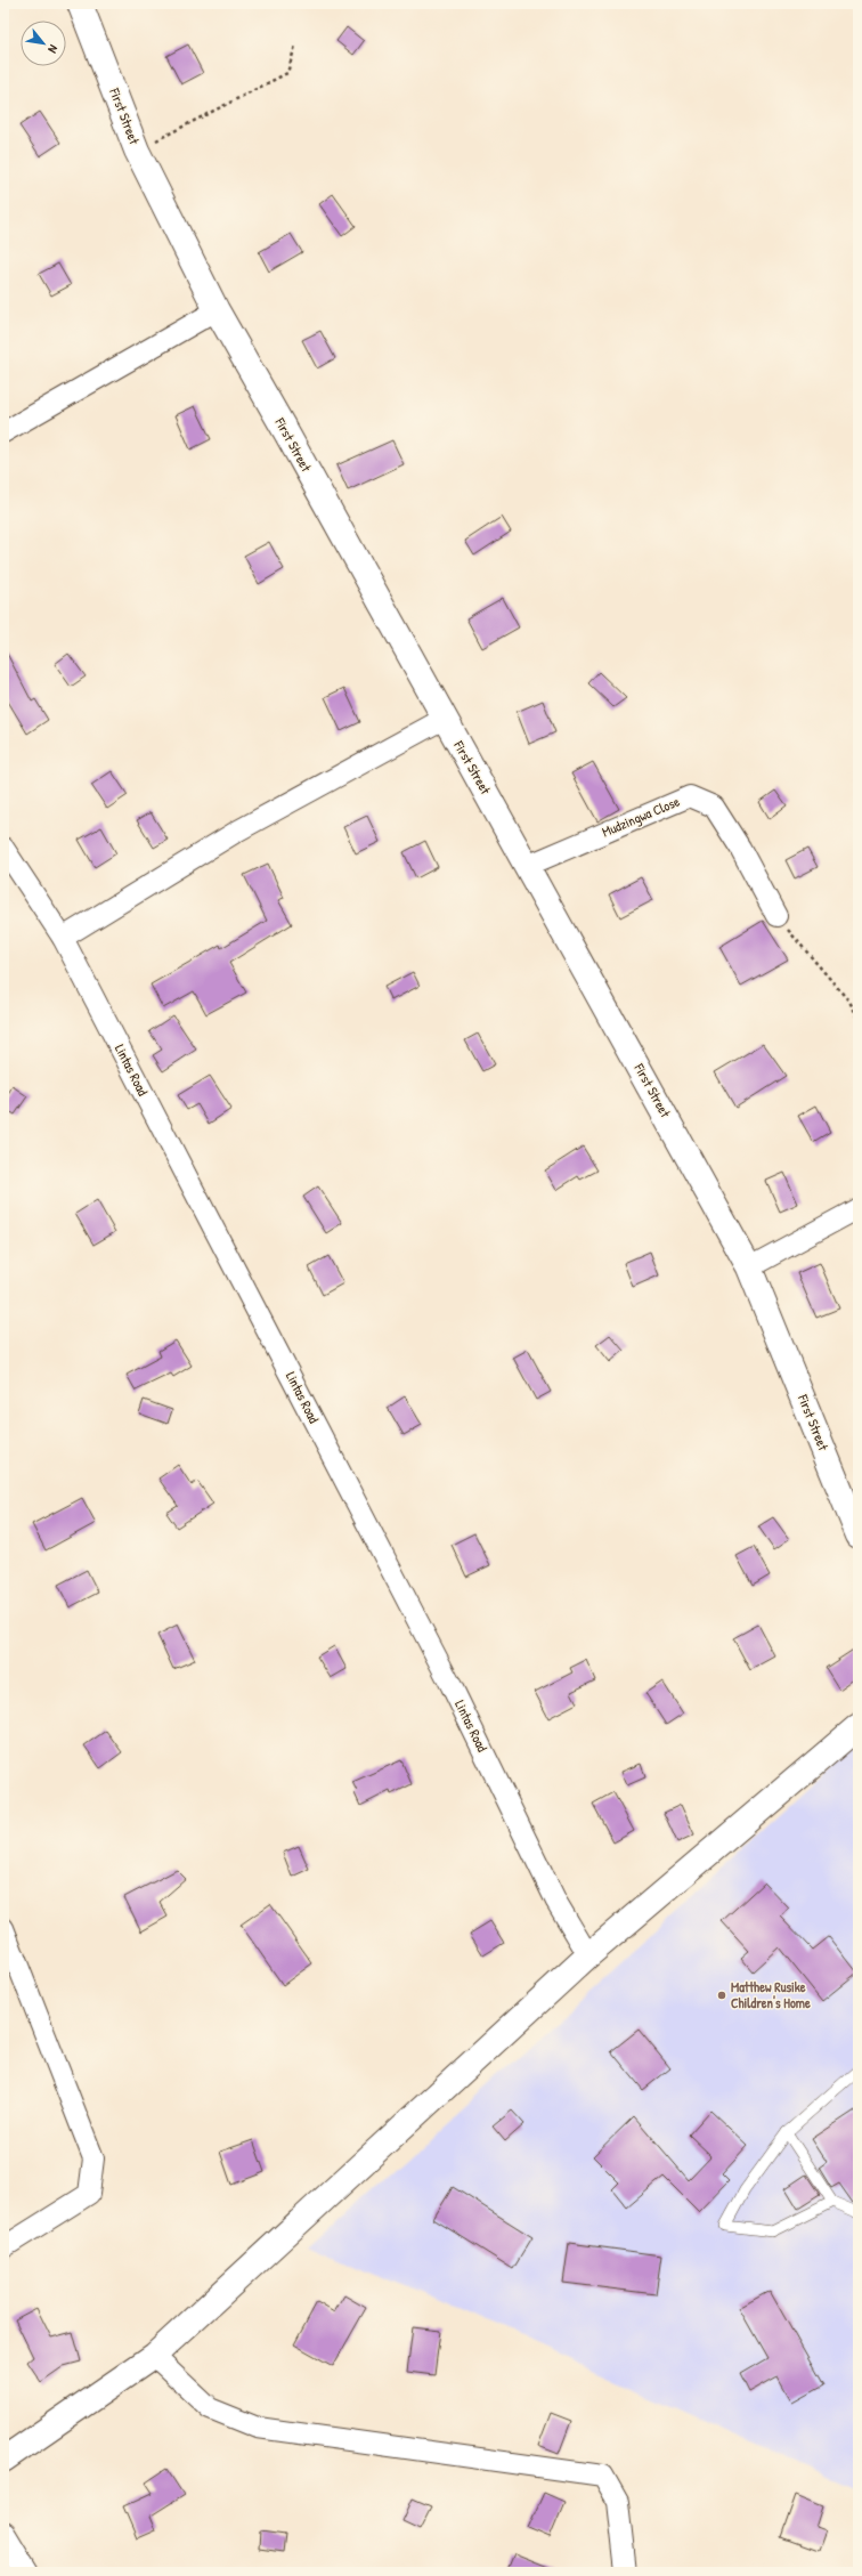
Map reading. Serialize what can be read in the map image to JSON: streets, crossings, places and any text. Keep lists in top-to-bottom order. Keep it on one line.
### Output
{"streets":{"street":["First Street","Mudzingwa Close","Lintas Road"]},"crossings":[["First Street","Mudzingwa Close"]],"places":["Matthew Rusike Children's Home"],"north":"bottom right"}
